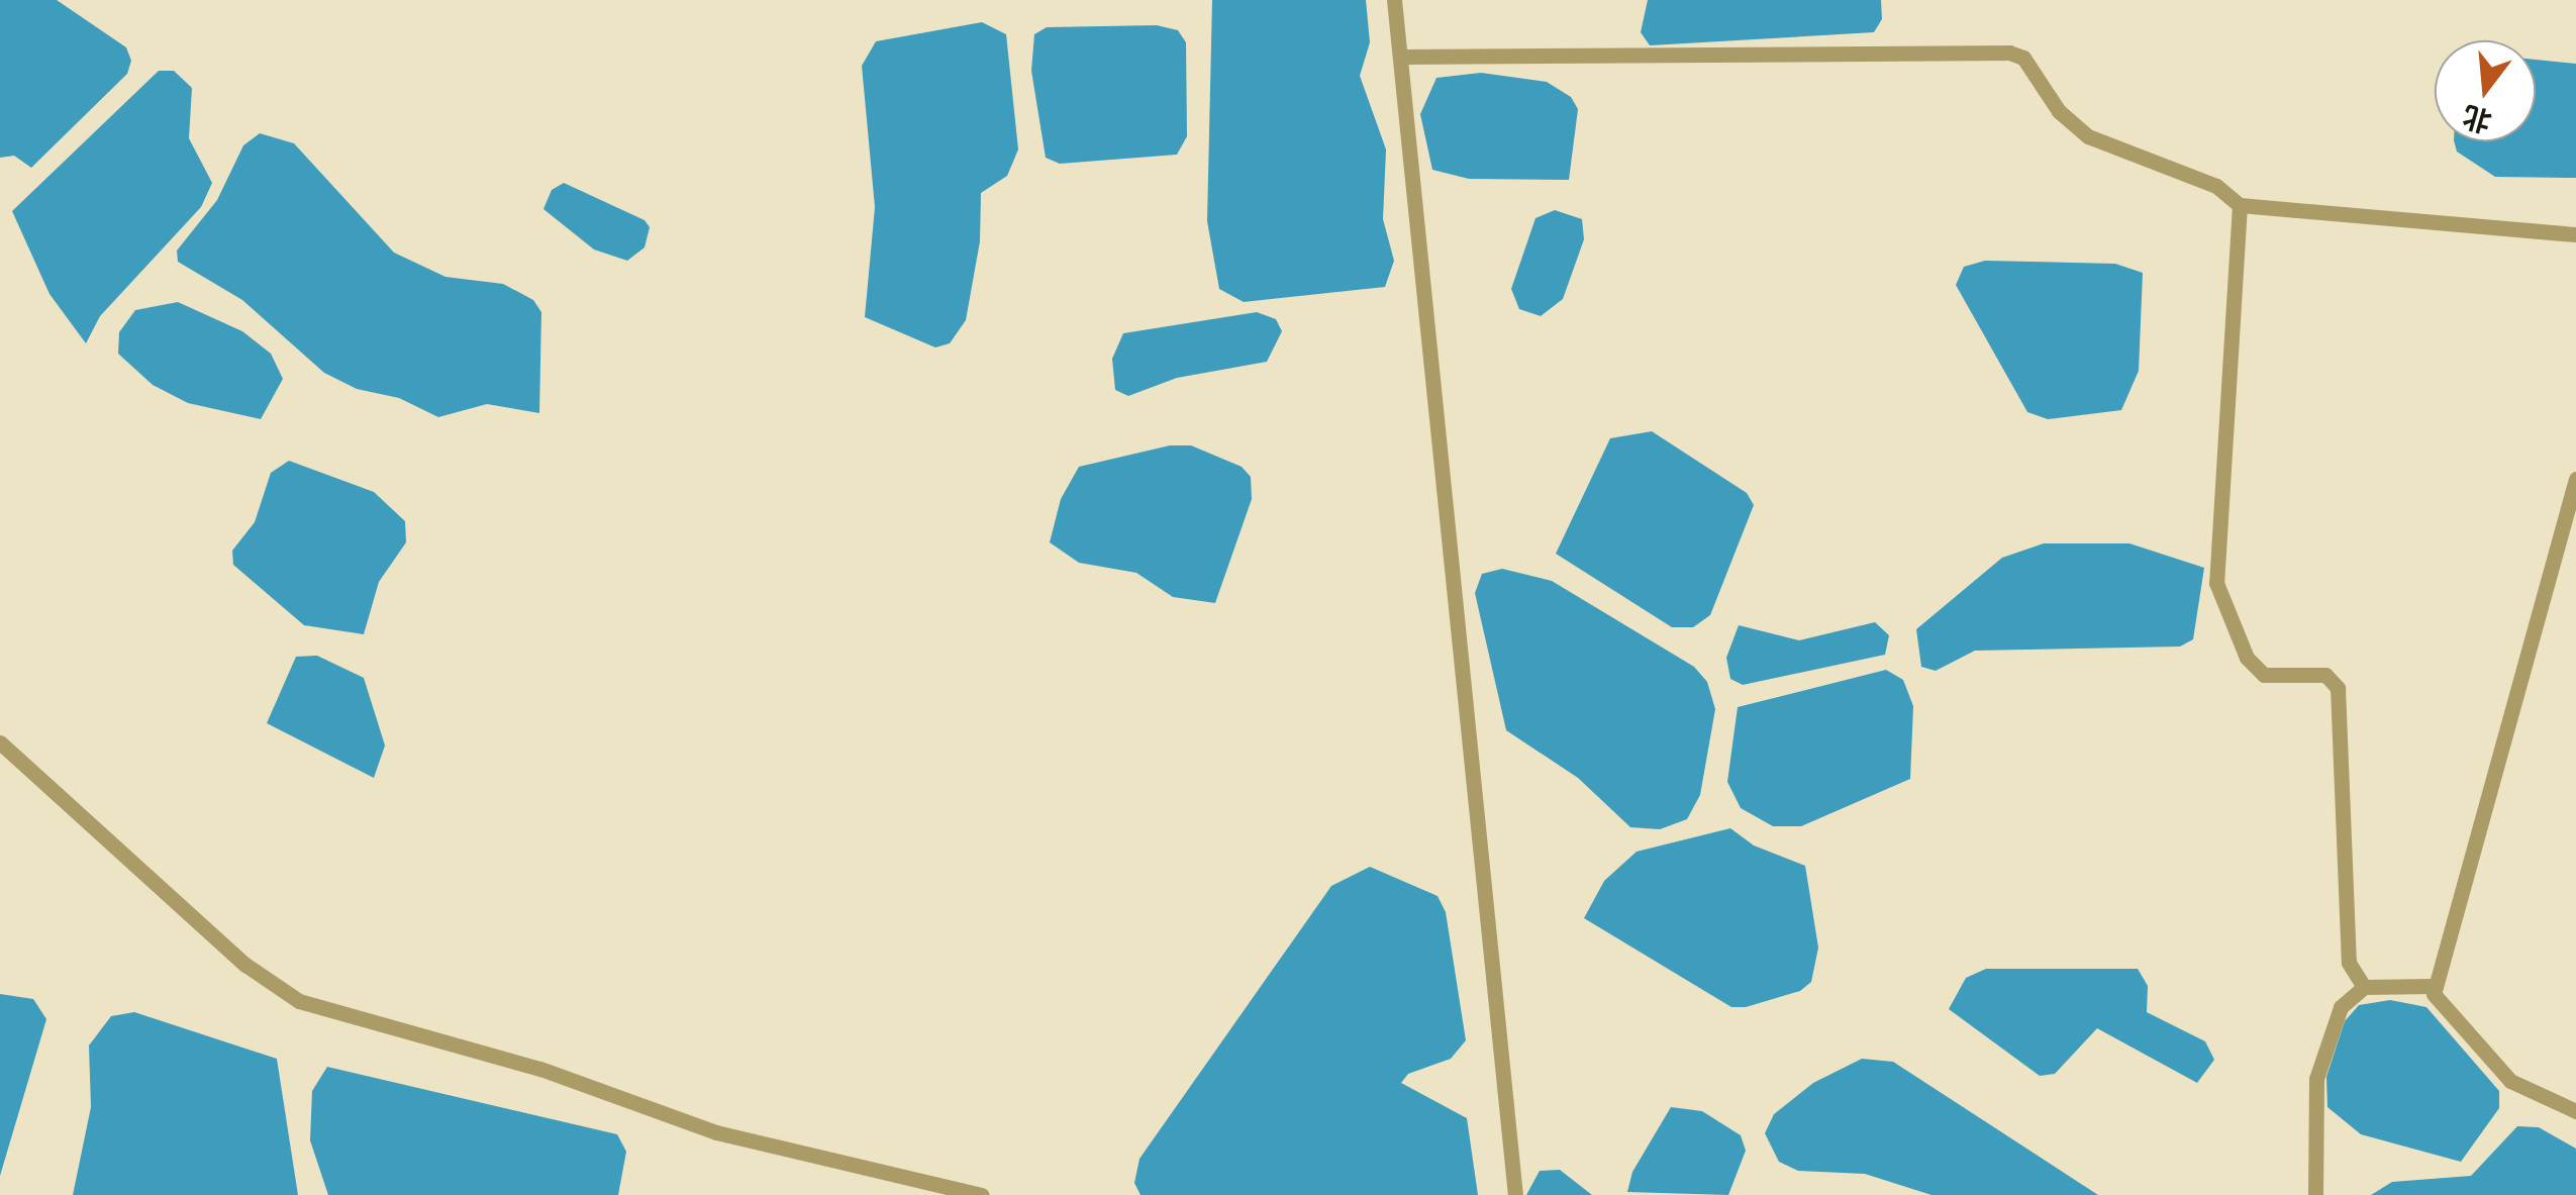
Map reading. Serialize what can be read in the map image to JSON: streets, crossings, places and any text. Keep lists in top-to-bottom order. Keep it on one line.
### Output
{"north":"bottom"}
